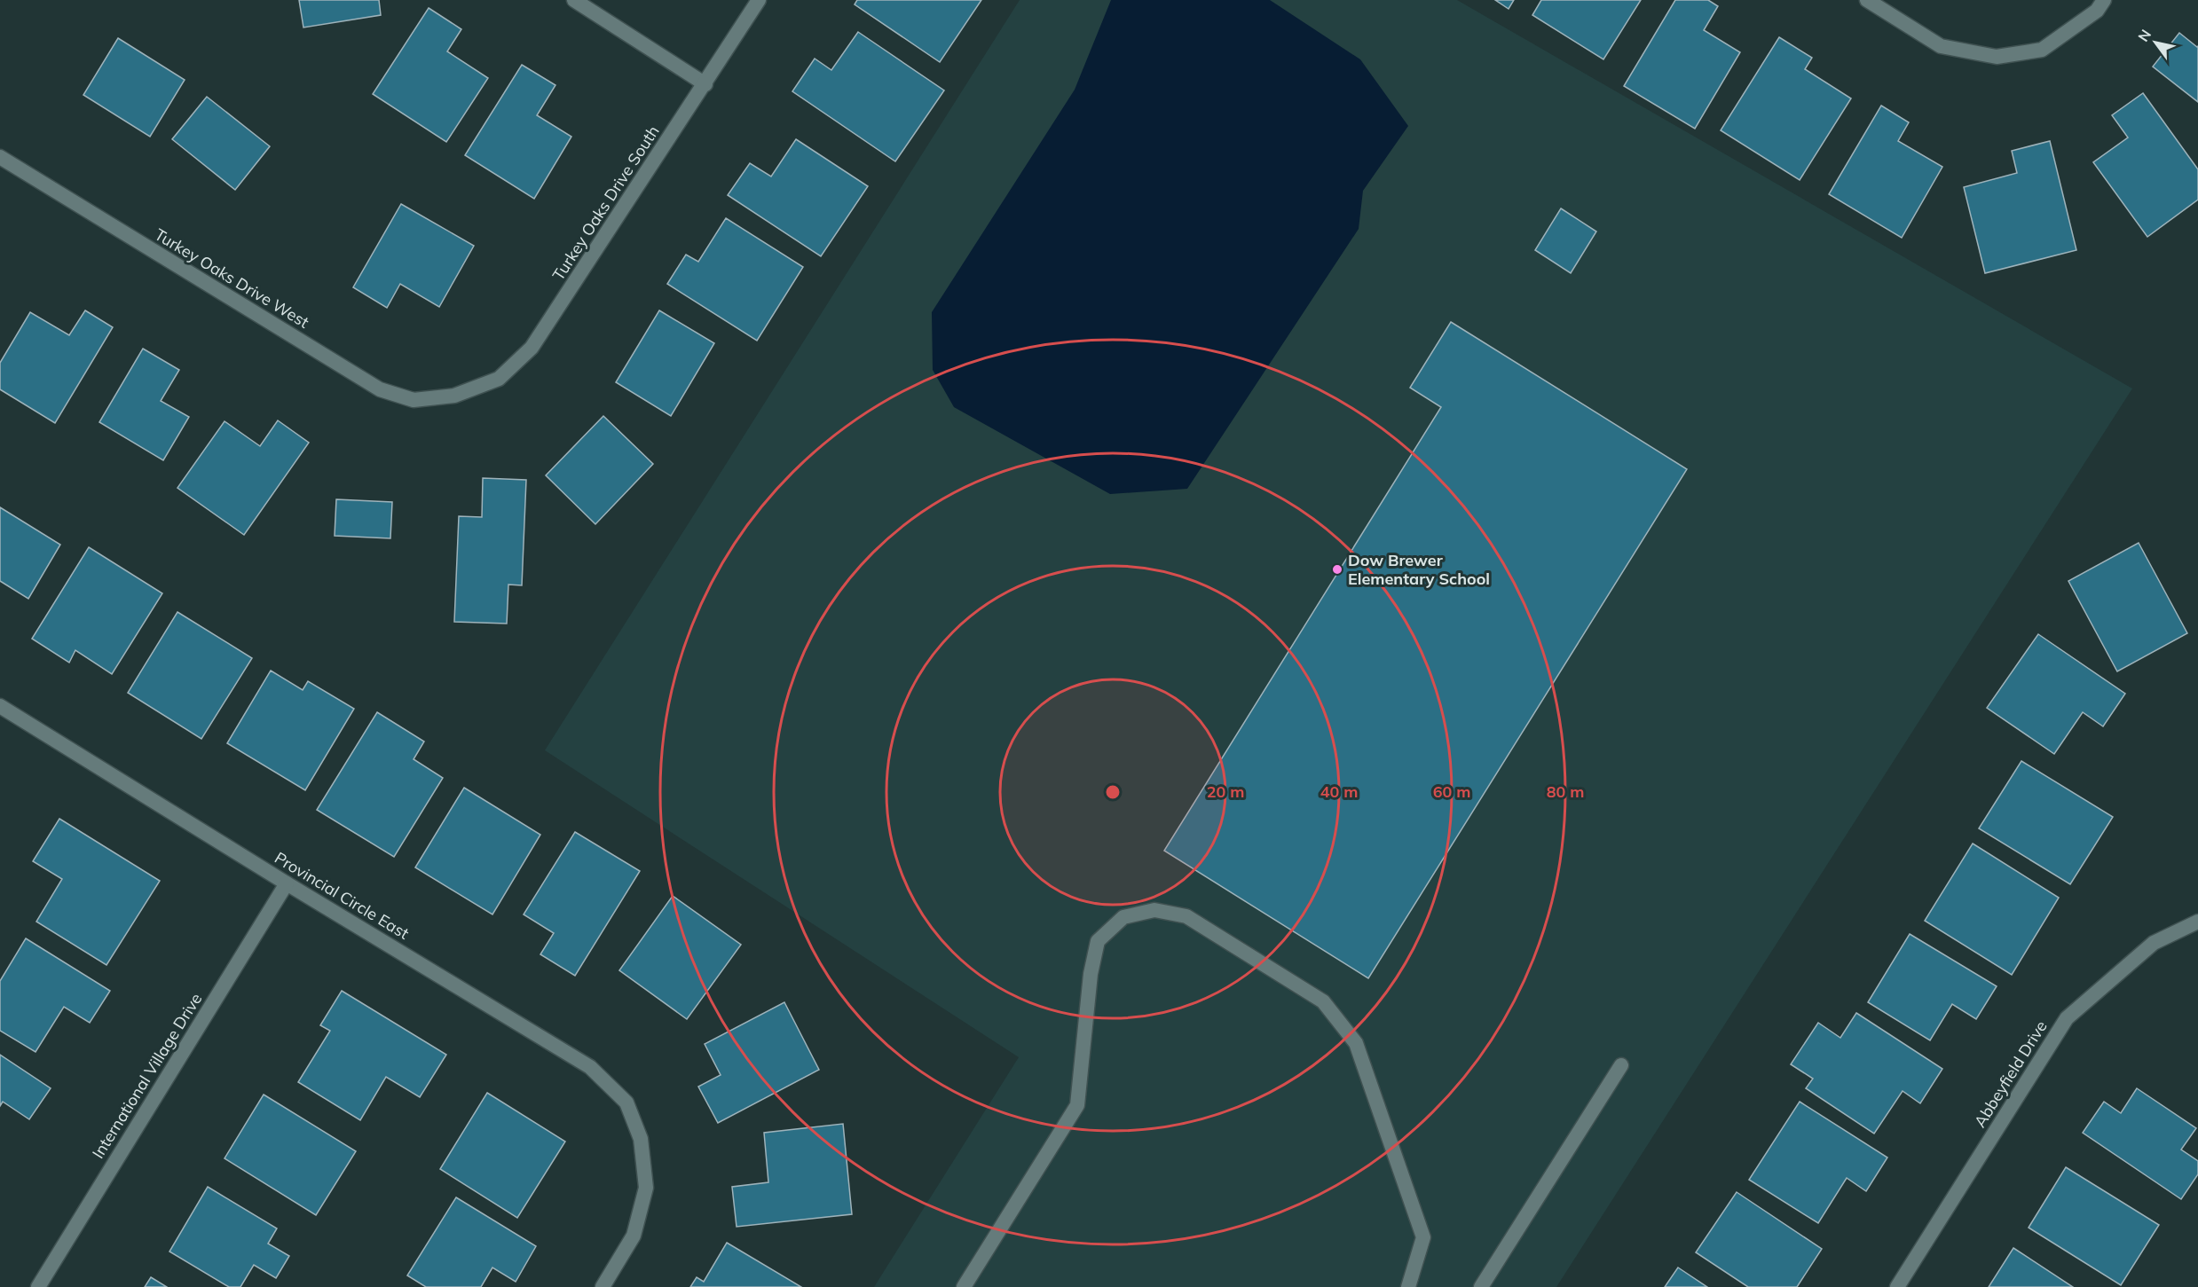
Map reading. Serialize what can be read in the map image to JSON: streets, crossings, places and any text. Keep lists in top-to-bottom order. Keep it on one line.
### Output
{"streets":{"street":["Turkey Oaks Drive South","Turkey Oaks Drive West","Provincial Circle East","Abbeyfield Drive","International Village Drive"]},"crossings":[["Turkey Oaks Drive South","Turkey Oaks Drive West"],["Provincial Circle East","International Village Drive"]],"places":["Dow Brewer Elementary School"],"north":"top left","rings":["20 m","40 m","60 m","80 m"]}
